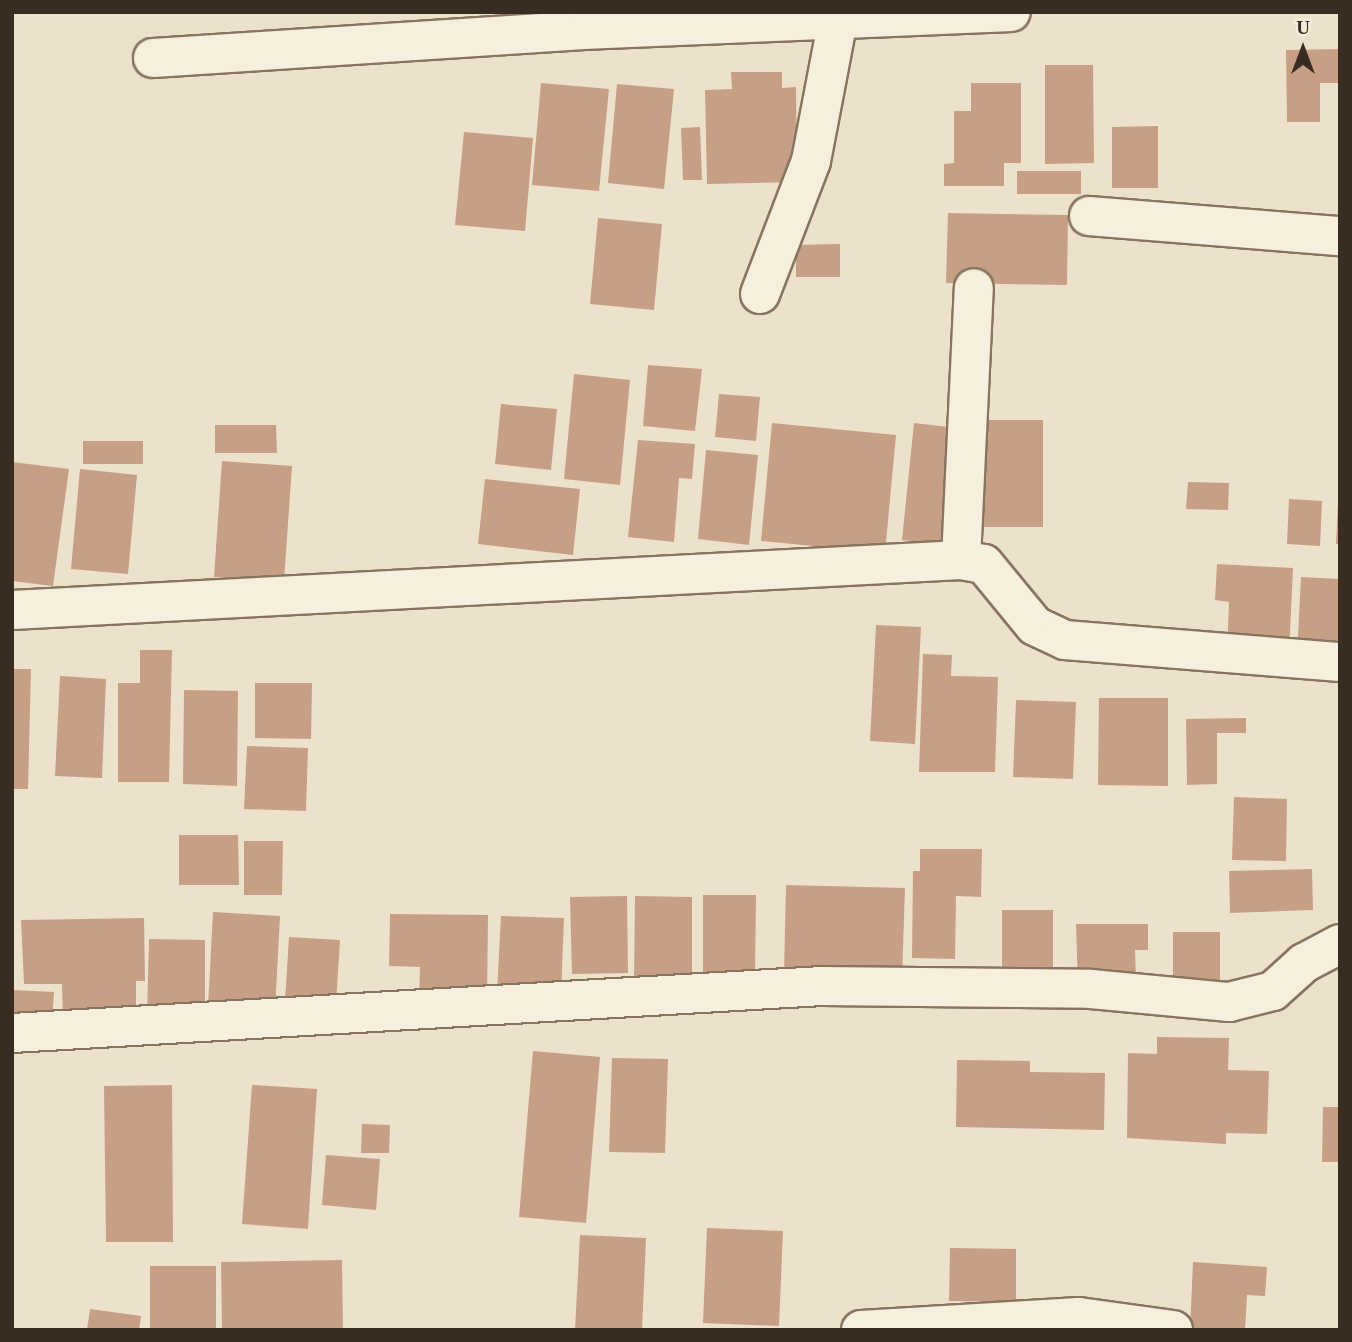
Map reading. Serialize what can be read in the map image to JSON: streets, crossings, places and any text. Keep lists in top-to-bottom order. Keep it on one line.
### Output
{"north":"top"}
